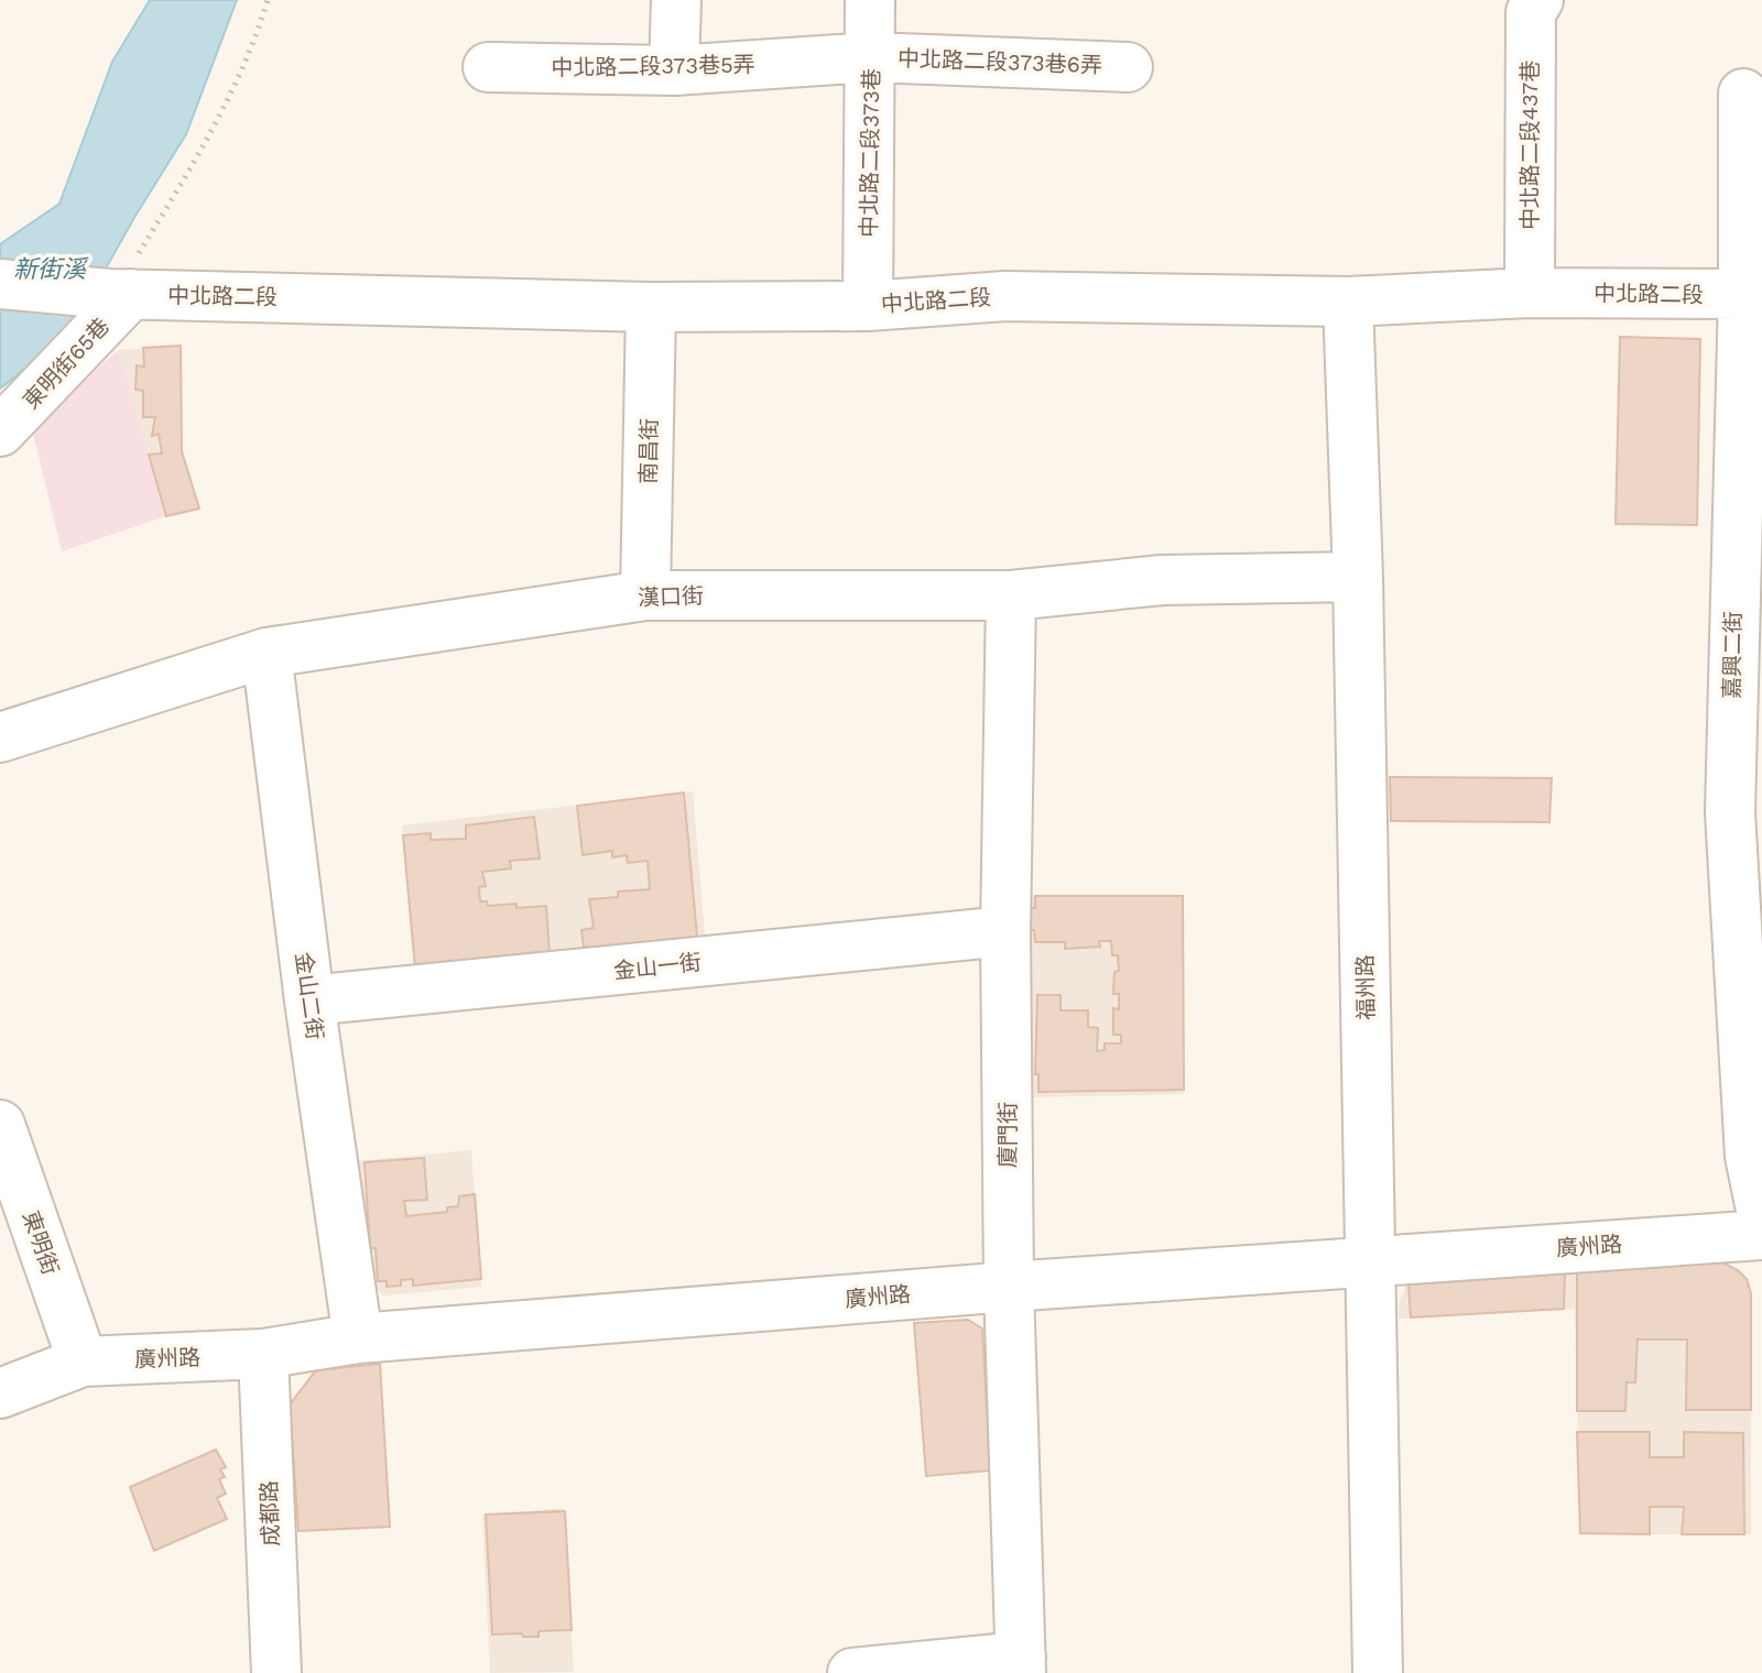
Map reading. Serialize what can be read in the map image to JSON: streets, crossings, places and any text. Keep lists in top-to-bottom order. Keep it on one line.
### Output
{"streets":{"street":["中北路二段373巷6弄","中北路二段373巷5弄","中北路二段437巷","中北路二段373巷","中北路二段","東明街65巷","南昌街","漢口街","嘉興二街","金山一街","福州路","金山二街","廈門街","東明街","廣州路","成都路"]},"crossings":[["中北路二段373巷6弄","中北路二段373巷5弄"],["中北路二段373巷6弄","中北路二段373巷"],["中北路二段373巷5弄","中北路二段373巷"],["中北路二段437巷","中北路二段"],["中北路二段373巷","中北路二段"],["中北路二段","東明街65巷"],["中北路二段","南昌街"],["中北路二段","嘉興二街"],["中北路二段","福州路"],["南昌街","漢口街"],["漢口街","福州路"],["漢口街","金山二街"],["漢口街","廈門街"],["金山一街","金山二街"],["金山一街","廈門街"],["福州路","廣州路"],["金山二街","廣州路"],["廈門街","廣州路"],["東明街","廣州路"],["廣州路","成都路"]],"water":["新街溪"]}
